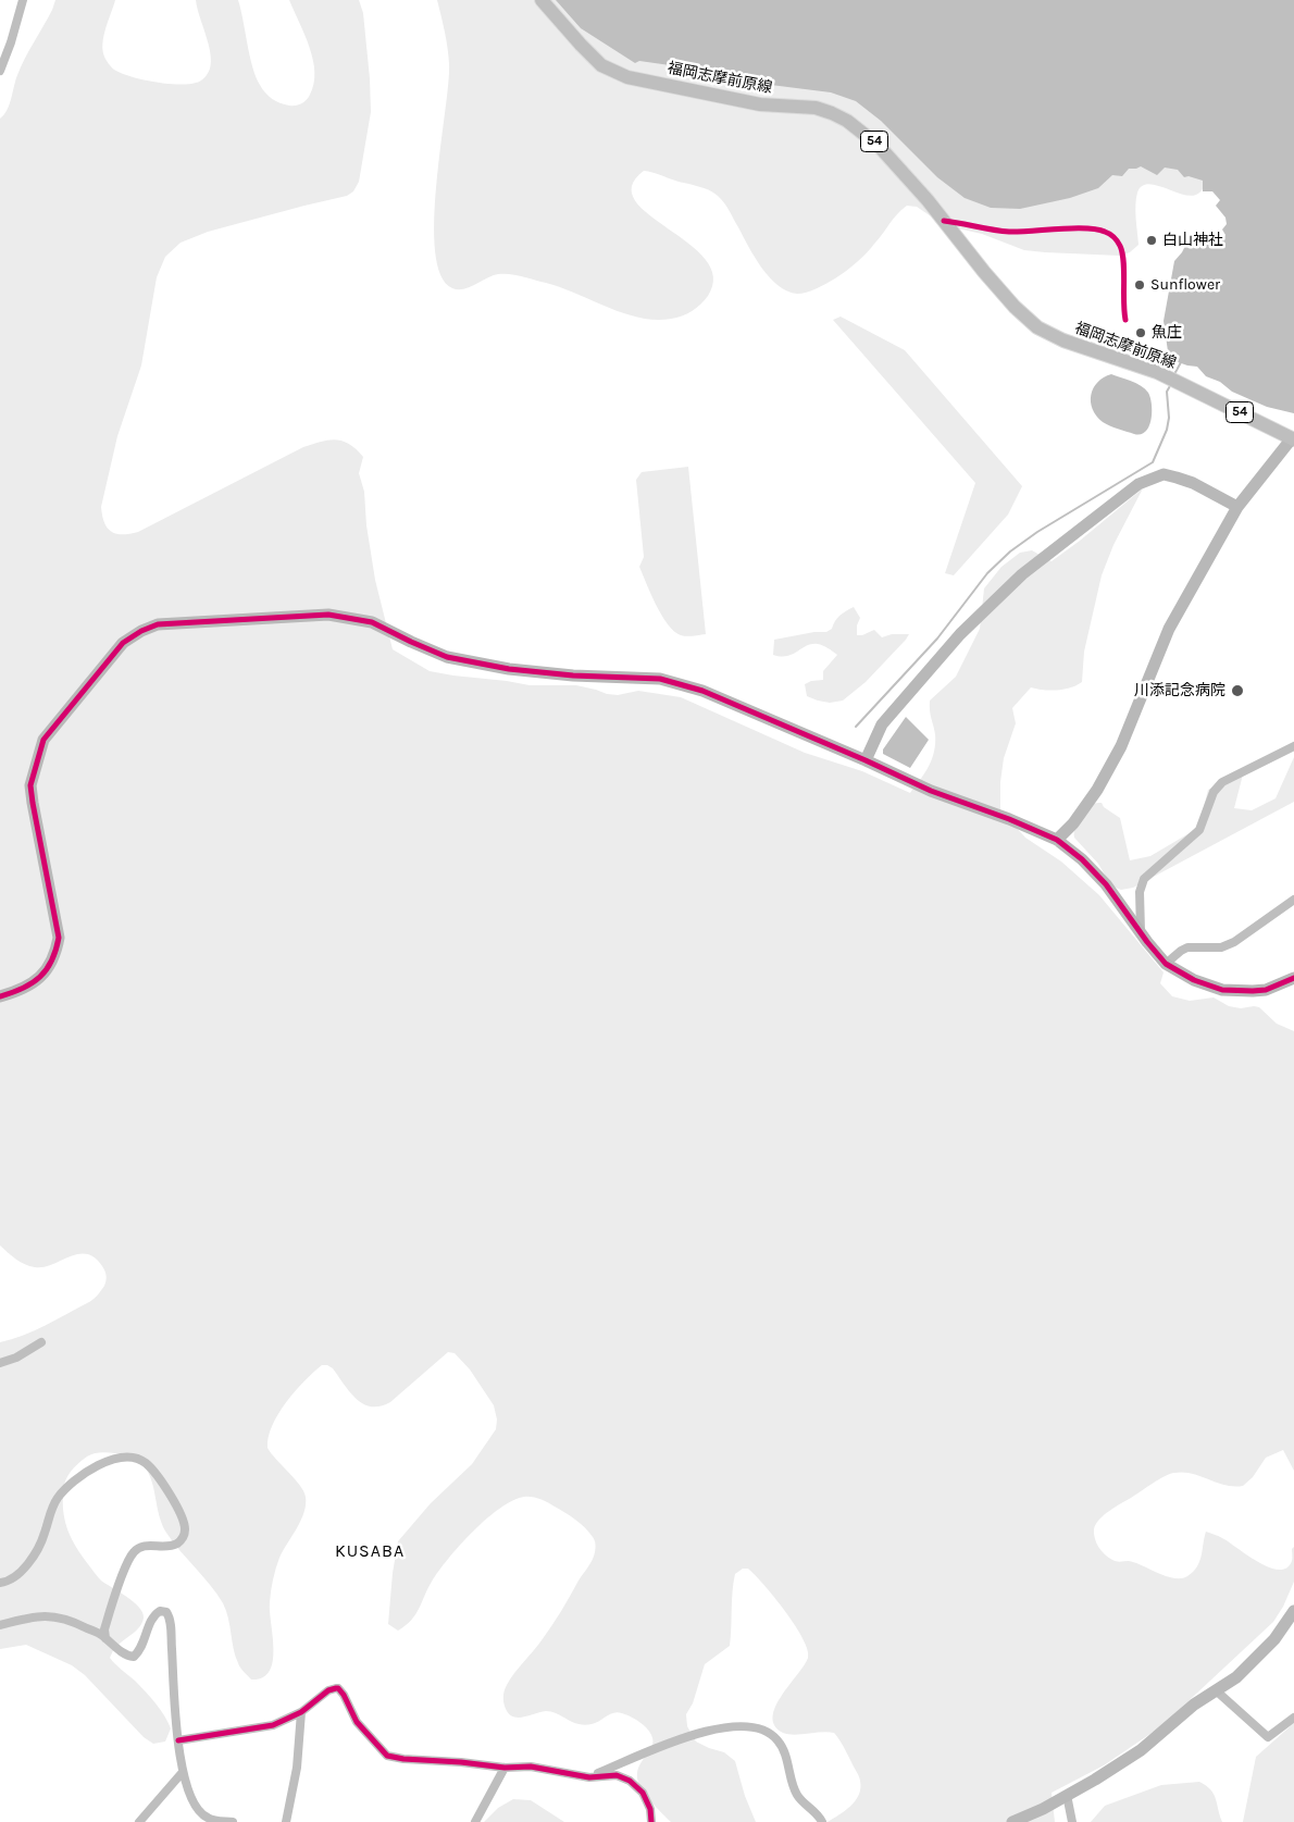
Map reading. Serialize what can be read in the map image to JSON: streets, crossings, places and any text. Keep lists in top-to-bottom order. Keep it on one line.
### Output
{"streets":{"main road":["福岡志摩前原線","54"]},"districts":["KUSABA"],"places":["白山神社","Sunflower","魚庄","川添記念病院"]}
